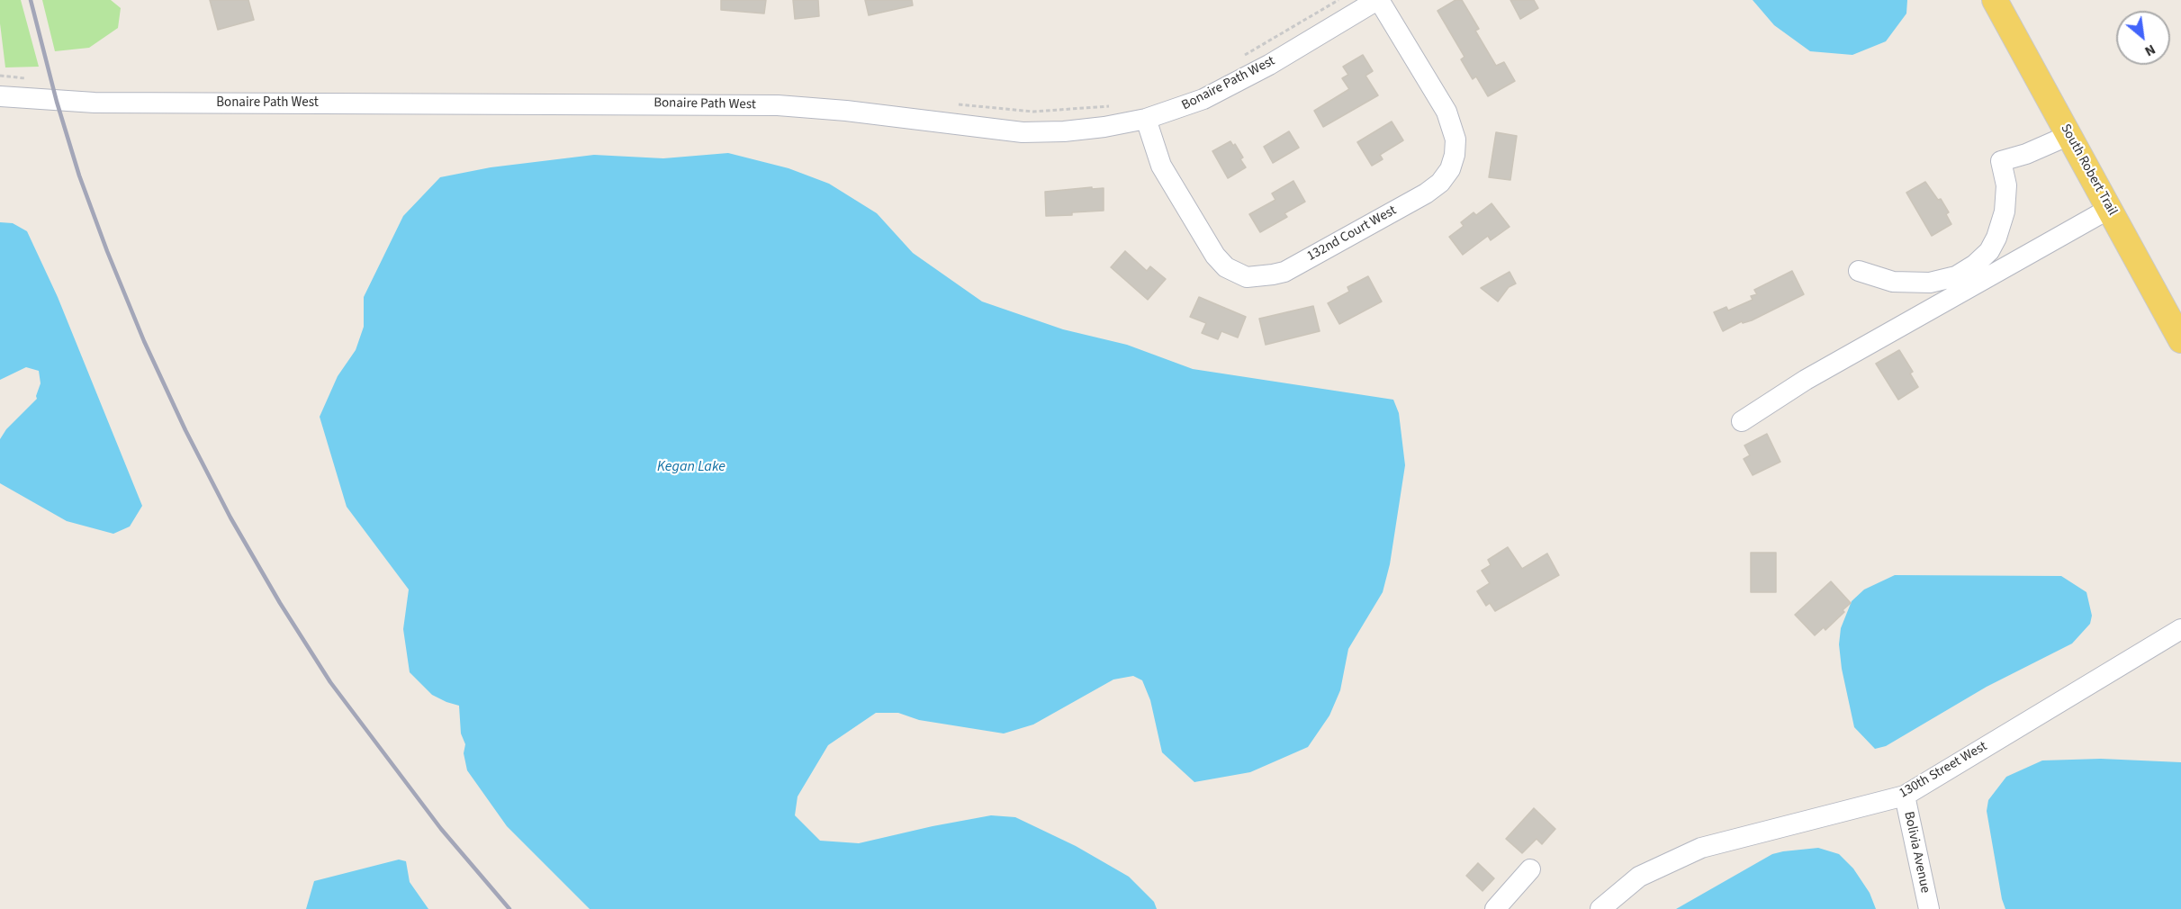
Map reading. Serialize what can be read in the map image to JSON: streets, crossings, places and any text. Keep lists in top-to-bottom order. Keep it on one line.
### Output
{"streets":{"main road":["South Robert Trail"],"street":["Bonaire Path West","132nd Court West","130th Street West","Bolivia Avenue"]},"crossings":[["Bonaire Path West","132nd Court West"],["130th Street West","Bolivia Avenue"]],"water":["Kegan Lake"],"north":"bottom right"}
